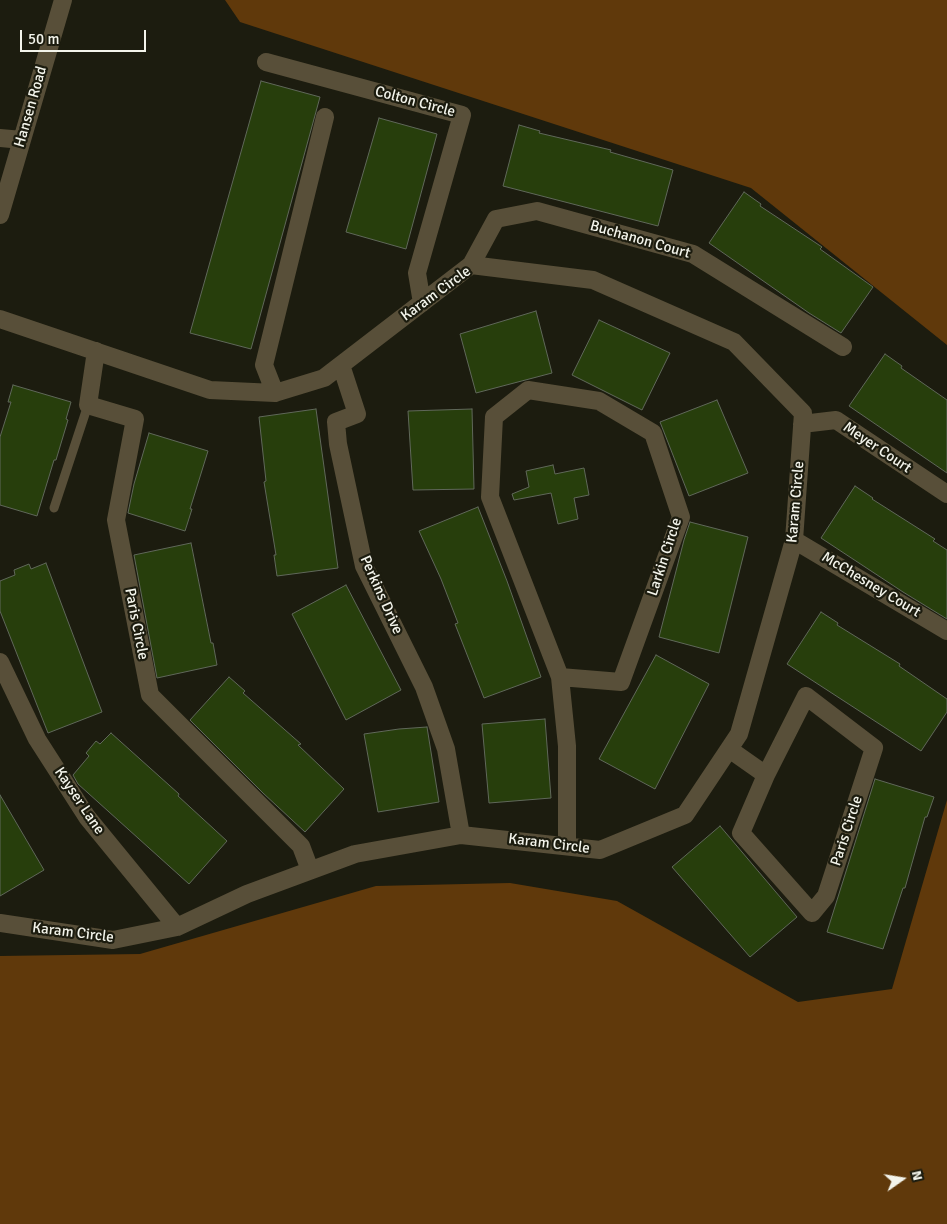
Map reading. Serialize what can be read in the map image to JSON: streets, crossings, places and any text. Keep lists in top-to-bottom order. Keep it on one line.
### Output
{"streets":{"street":["Colton Circle","Hansen Road","Buchanon Court","Karam Circle","Meyer Court","Larkin Circle","McChesney Court","Perkins Drive","Paris Circle","Kayser Lane"]},"crossings":[["Colton Circle","Karam Circle"],["Buchanon Court","Karam Circle"],["Karam Circle","Meyer Court"],["Karam Circle","Larkin Circle"],["Karam Circle","McChesney Court"],["Karam Circle","Perkins Drive"],["Karam Circle","Paris Circle"],["Karam Circle","Kayser Lane"]],"scale_bar":"50 m","north":"right"}
